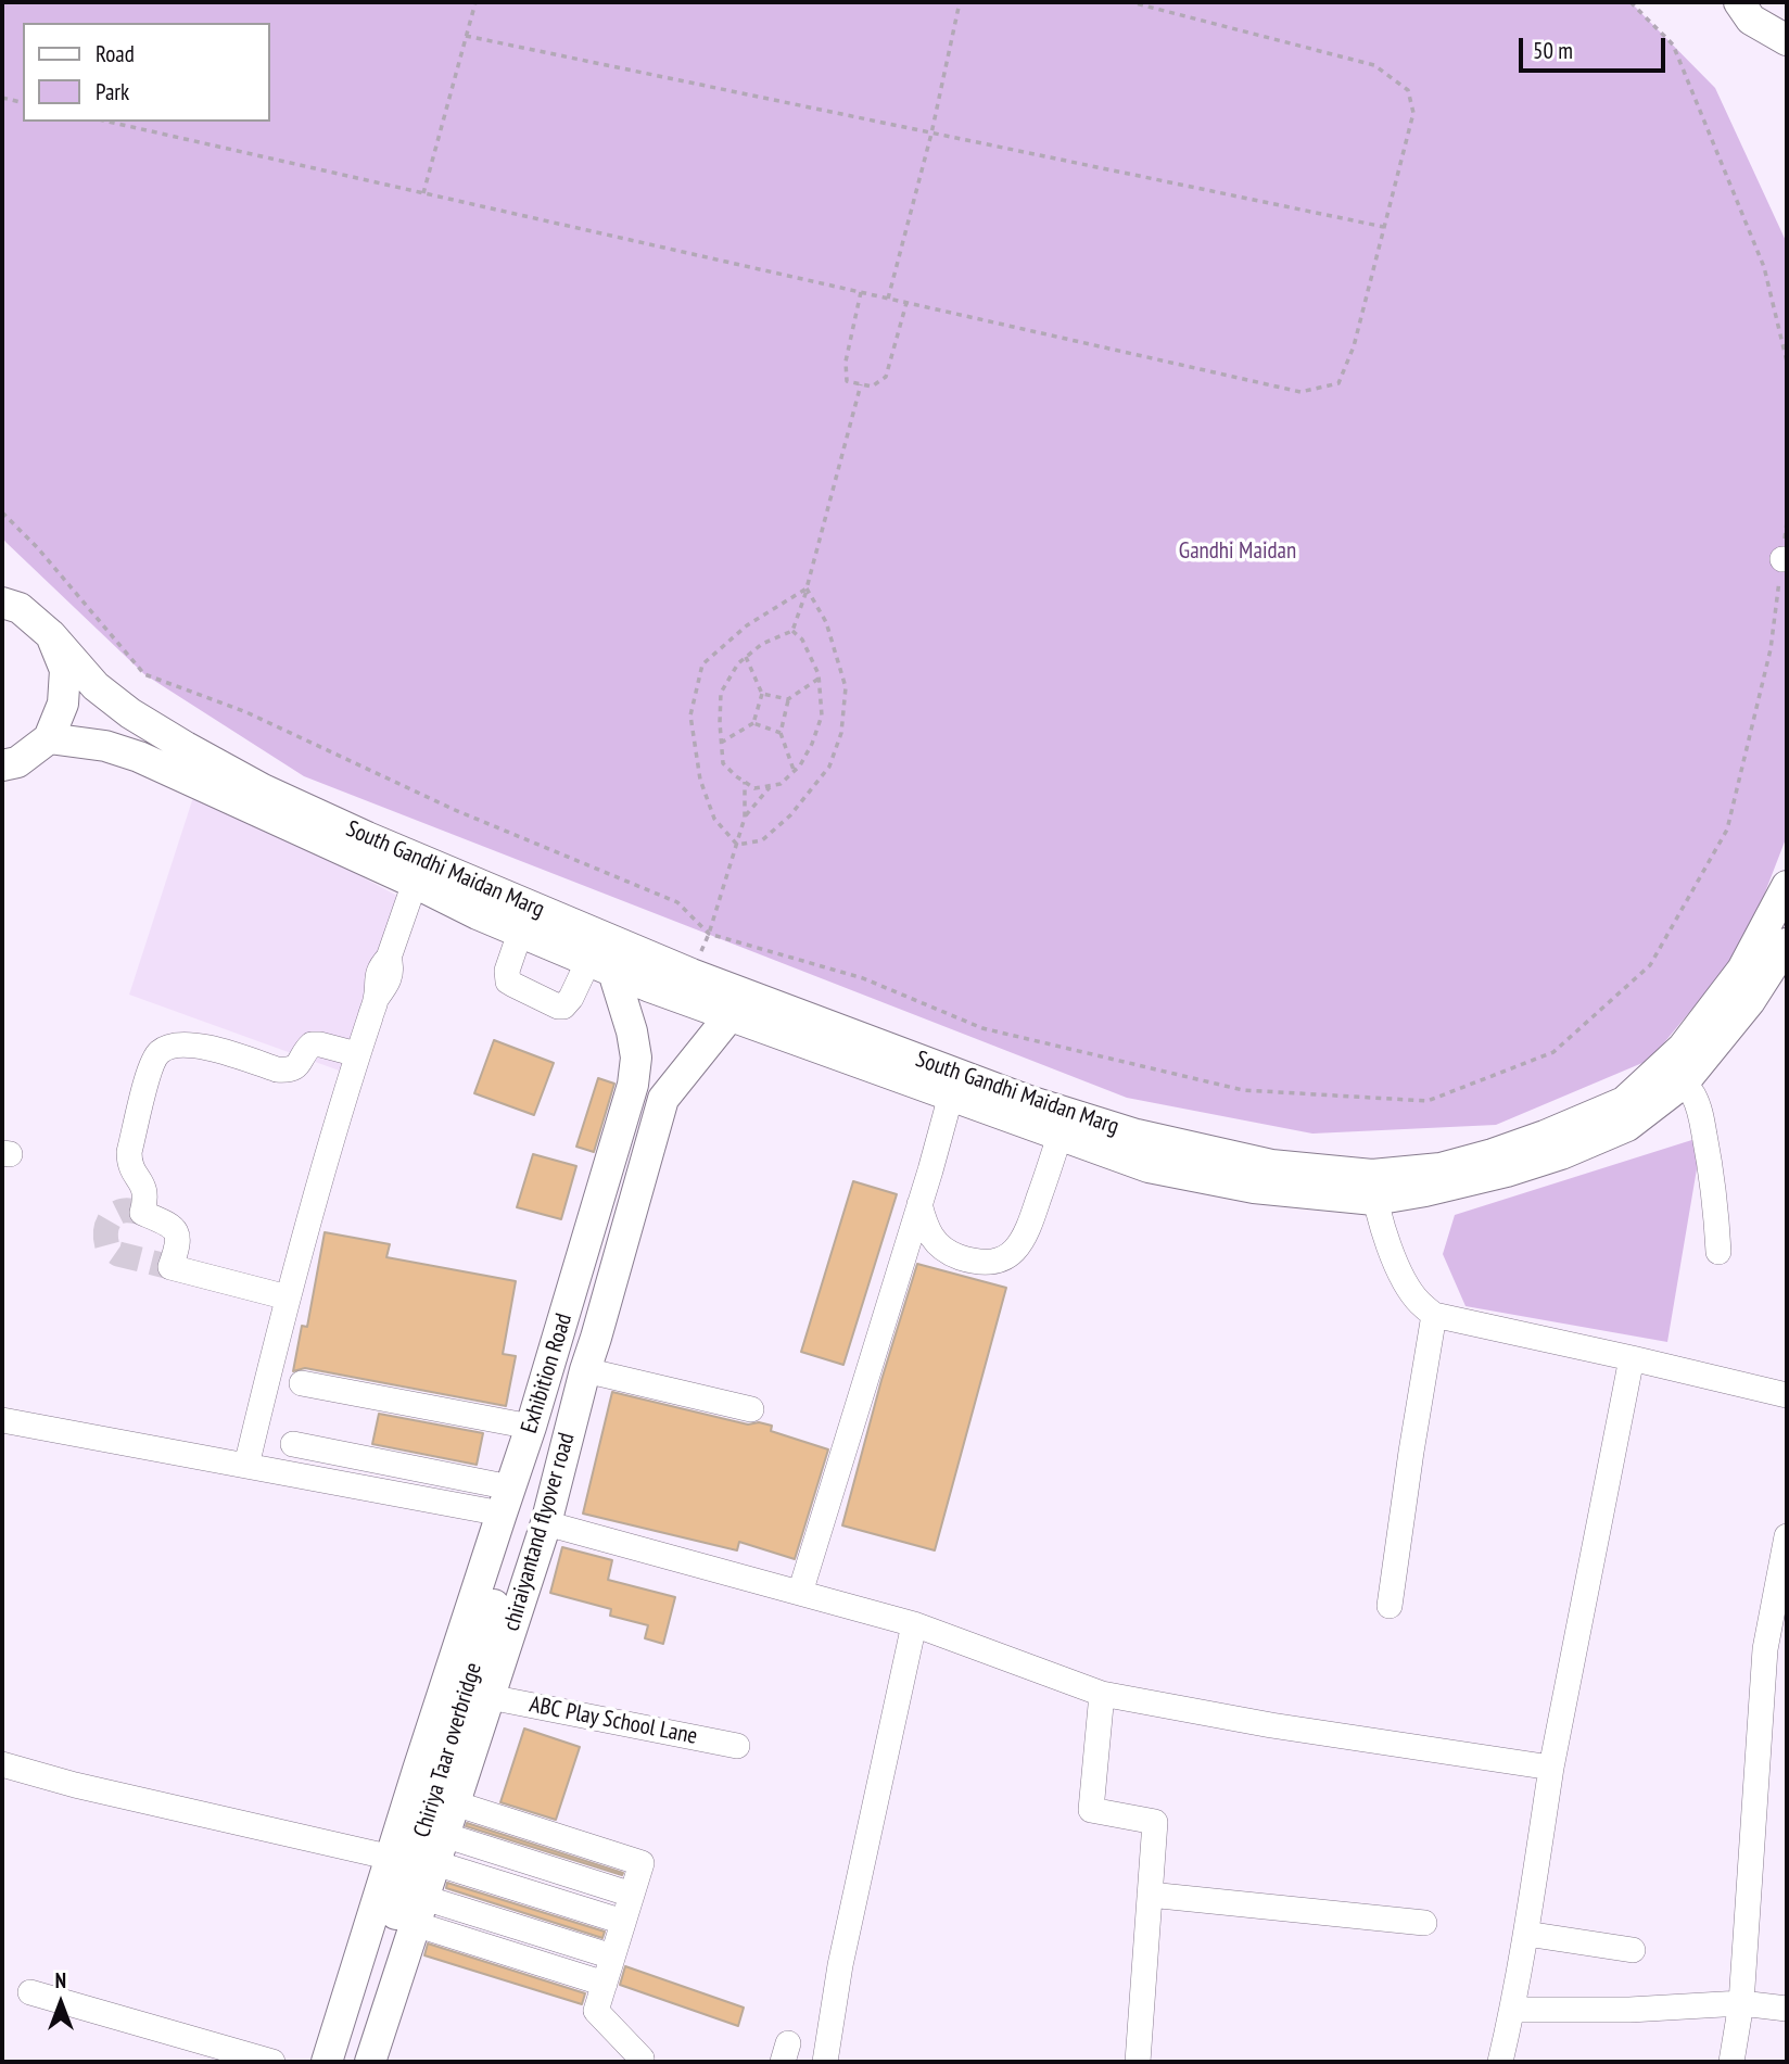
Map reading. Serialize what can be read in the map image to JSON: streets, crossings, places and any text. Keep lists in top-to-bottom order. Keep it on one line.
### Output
{"streets":{"main road":["South Gandhi Maidan Marg","Exhibition Road","chiraiyantand flyover road","Chiriya Taar overbridge"],"street":["ABC Play School Lane"]},"crossings":[["chiraiyantand flyover road","ABC Play School Lane"],["chiraiyantand flyover road","Chiriya Taar overbridge"]],"parks":["Gandhi Maidan"],"legend":["Road","Park"],"scale_bar":"50 m","north":"top"}
